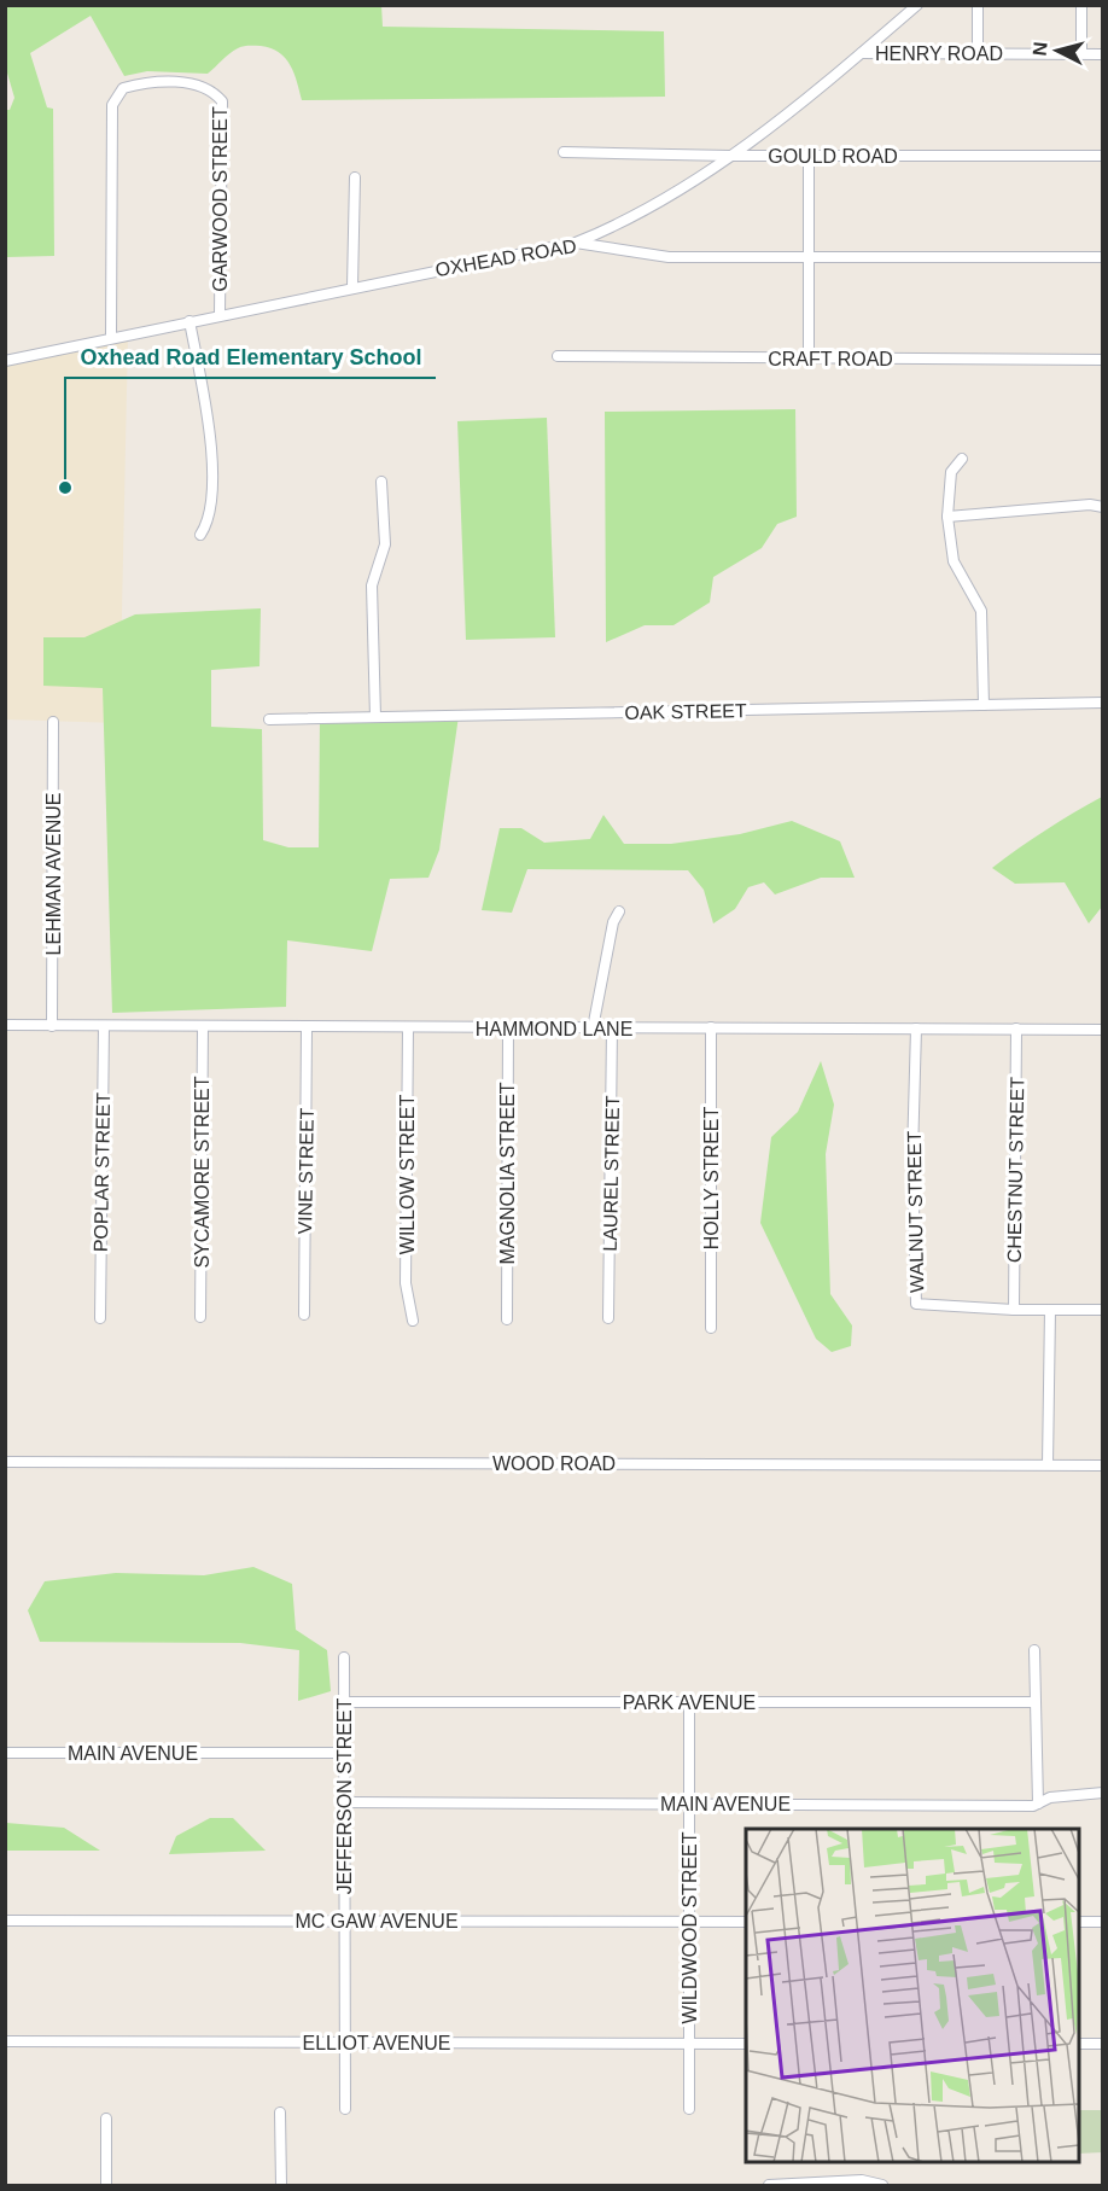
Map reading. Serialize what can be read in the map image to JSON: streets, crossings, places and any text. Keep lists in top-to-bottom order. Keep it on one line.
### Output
{"streets":{"street":["HENRY ROAD","GOULD ROAD","GARWOOD STREET","OXHEAD ROAD","CRAFT ROAD","OAK STREET","LEHMAN AVENUE","HAMMOND LANE","CHESTNUT STREET","VINE STREET","POPLAR STREET","SYCAMORE STREET","MAGNOLIA STREET","LAUREL STREET","WILLOW STREET","HOLLY STREET","WALNUT STREET","WOOD ROAD","PARK AVENUE","MAIN AVENUE","JEFFERSON STREET","MC GAW AVENUE","WILDWOOD STREET","ELLIOT AVENUE"]},"crossings":[["GARWOOD STREET","OXHEAD ROAD"],["LEHMAN AVENUE","HAMMOND LANE"],["HAMMOND LANE","CHESTNUT STREET"],["HAMMOND LANE","VINE STREET"],["HAMMOND LANE","POPLAR STREET"],["HAMMOND LANE","SYCAMORE STREET"],["HAMMOND LANE","MAGNOLIA STREET"],["HAMMOND LANE","LAUREL STREET"],["HAMMOND LANE","WILLOW STREET"],["HAMMOND LANE","HOLLY STREET"],["HAMMOND LANE","WALNUT STREET"],["CHESTNUT STREET","WALNUT STREET"],["PARK AVENUE","JEFFERSON STREET"],["PARK AVENUE","WILDWOOD STREET"],["MAIN AVENUE","JEFFERSON STREET"],["MAIN AVENUE","WILDWOOD STREET"],["JEFFERSON STREET","MC GAW AVENUE"],["JEFFERSON STREET","ELLIOT AVENUE"],["MC GAW AVENUE","WILDWOOD STREET"],["WILDWOOD STREET","ELLIOT AVENUE"]],"places":["Oxhead Road Elementary School"],"north":"left"}
